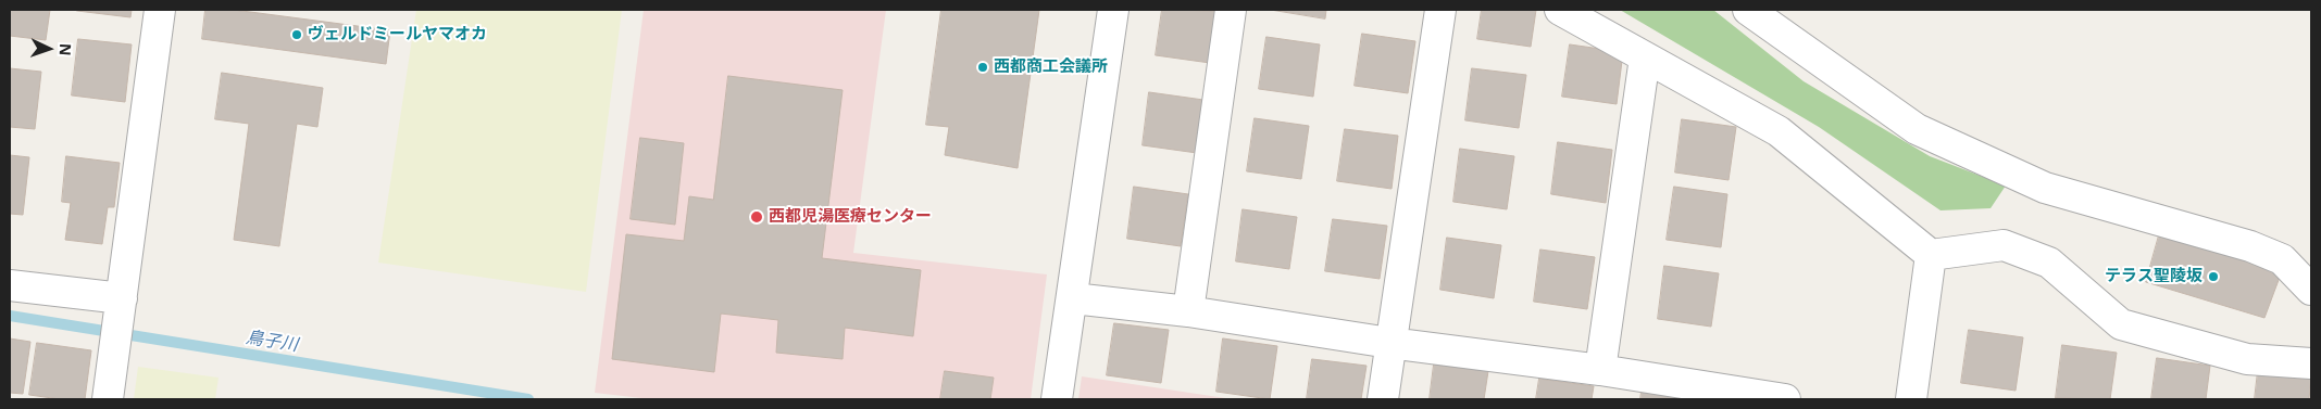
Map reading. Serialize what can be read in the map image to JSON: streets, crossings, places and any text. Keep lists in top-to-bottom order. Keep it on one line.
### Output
{"water":["鳥子川"],"places":["ヴェルドミールヤマオカ","西都商工会議所","西都児湯医療センター","テラス聖陵坂"],"north":"right"}
